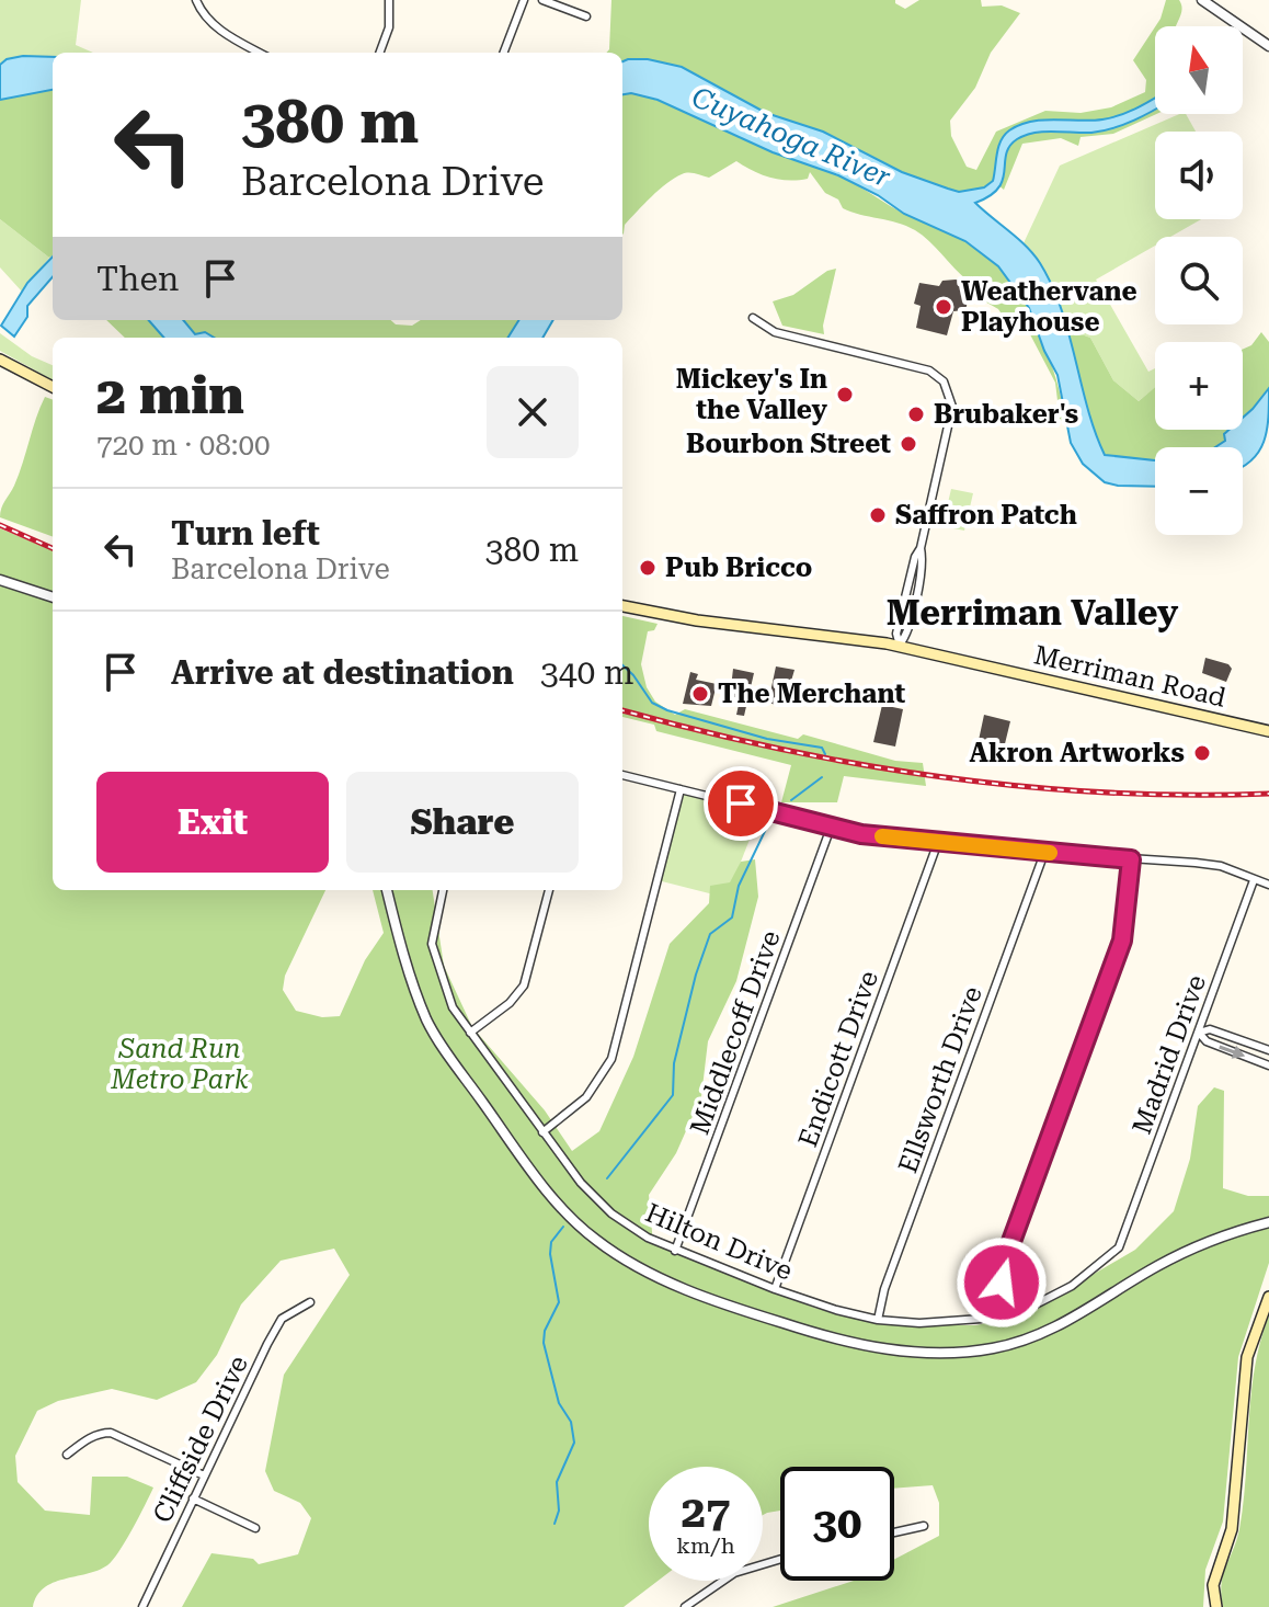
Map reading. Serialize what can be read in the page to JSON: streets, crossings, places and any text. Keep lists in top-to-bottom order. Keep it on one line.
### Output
{"streets":{"main road":["Merriman Road"],"street":["Middlecoff Drive","Madrid Drive","Endicott Drive","Ellsworth Drive","Hilton Drive","Cliffside Drive"]},"crossings":[["Middlecoff Drive","Hilton Drive"],["Madrid Drive","Hilton Drive"],["Endicott Drive","Hilton Drive"],["Ellsworth Drive","Hilton Drive"]],"districts":["Merriman Valley"],"water":["Cuyahoga River"],"parks":["Sand Run Metro Park"],"places":["Weathervane Playhouse","Mickey's In the Valley","Brubaker's","Bourbon Street","Saffron Patch","Pub Bricco","The Merchant","Akron Artworks"],"north":"top","page":{"map_buttons":["+","−"],"turn":["380 m","Barcelona Drive"],"then":"Then","heading":["2 min","720 m · 08:00"],"list":[{"name":"Turn left","note":"Barcelona Drive","value":"380 m"},{"name":"Arrive at destination","value":"340 m"}],"buttons":["Exit","Share"],"speed":"27 km/h","limit":"30"}}
